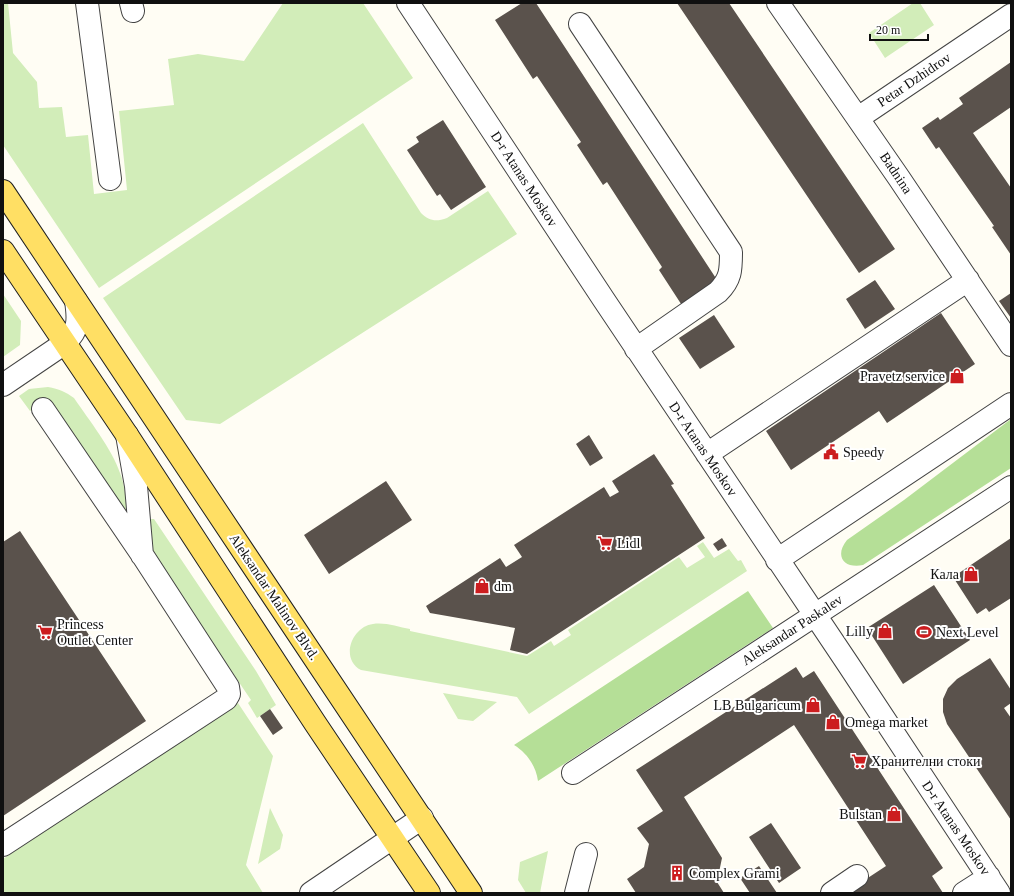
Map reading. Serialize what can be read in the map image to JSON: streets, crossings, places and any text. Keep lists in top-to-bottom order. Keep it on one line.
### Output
{"streets":{"main road":["Aleksandar Malinov Blvd."],"street":["Petar Dzhidrov","Badnina","D-r Atanas Moskov","Aleksandar Paskalev"]},"crossings":[["Petar Dzhidrov","Badnina"],["D-r Atanas Moskov","Aleksandar Paskalev"]],"places":{"shop":["Pravetz service","Кала","dm","Lilly","LB Bulgaricum","Omega market","Bulstan"],"public building":["Speedy"],"supermarket":["Lidl","Princess Outlet Center","Хранителни стоки"],"sports":["Next Level"],"building":["Complex Grami"]},"scale_bar":"20 m"}
